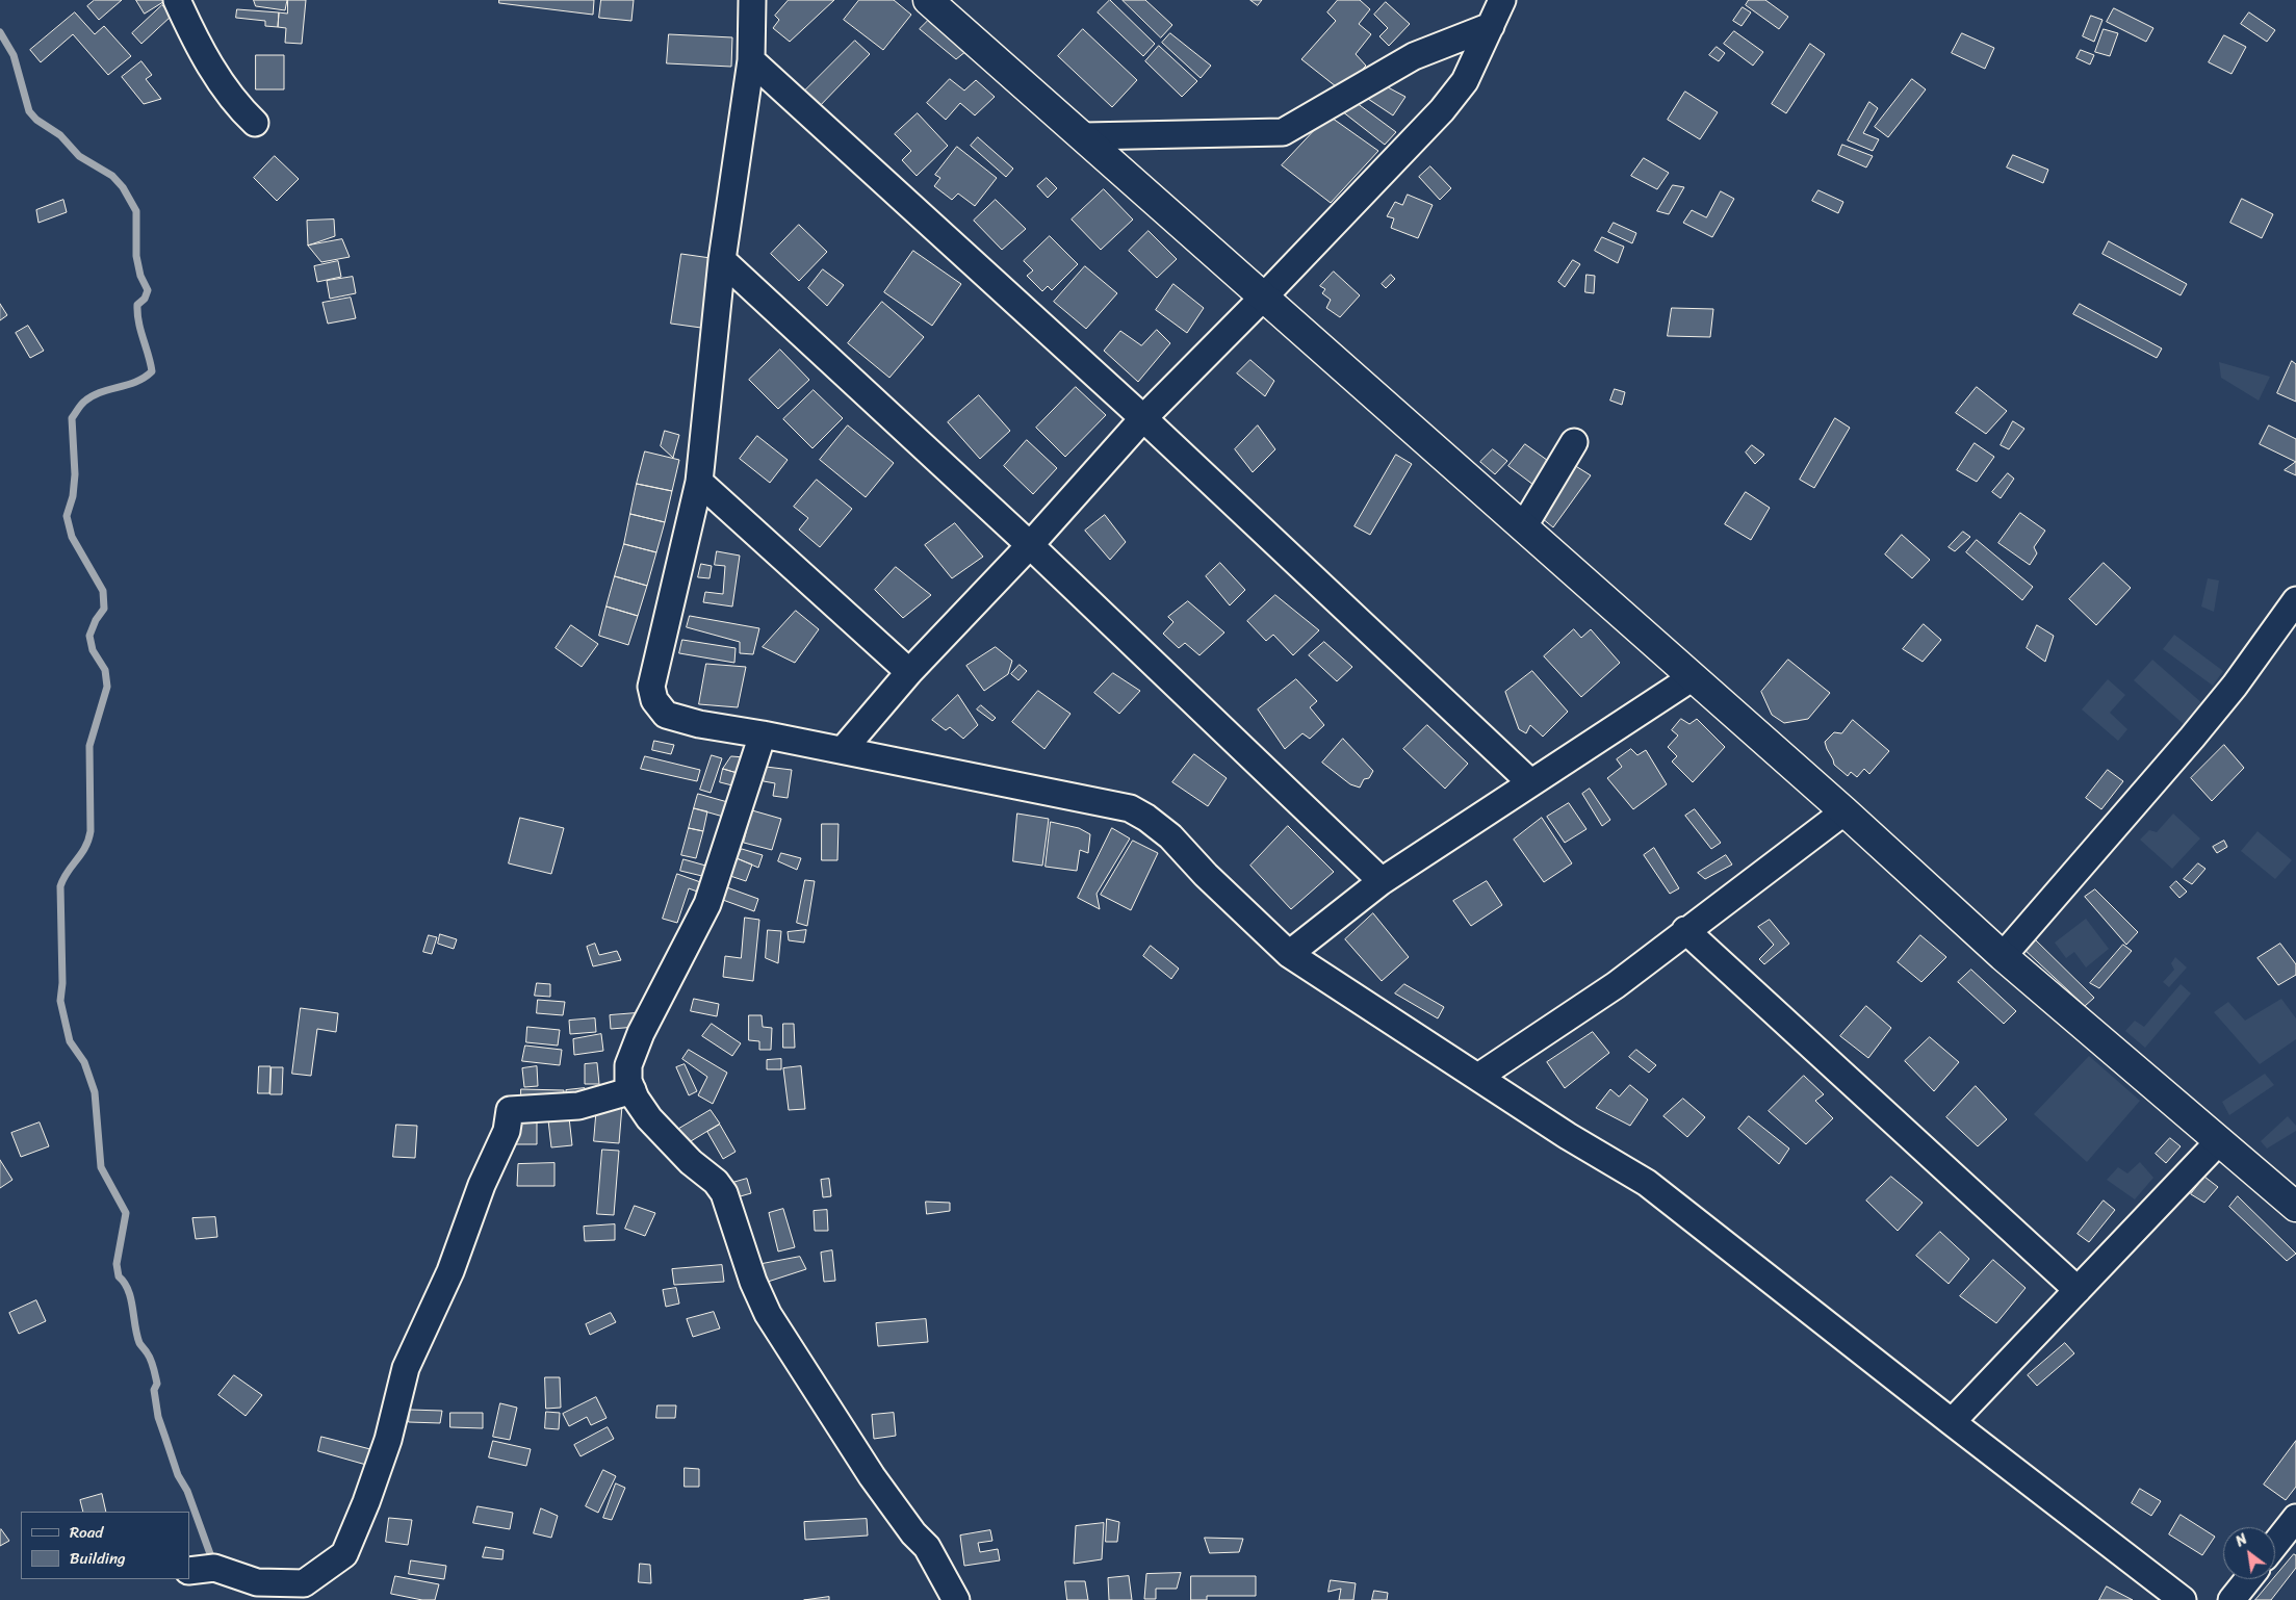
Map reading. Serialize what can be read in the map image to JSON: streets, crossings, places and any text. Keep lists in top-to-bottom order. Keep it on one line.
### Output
{"legend":["Road","Building"],"north":"top left"}
